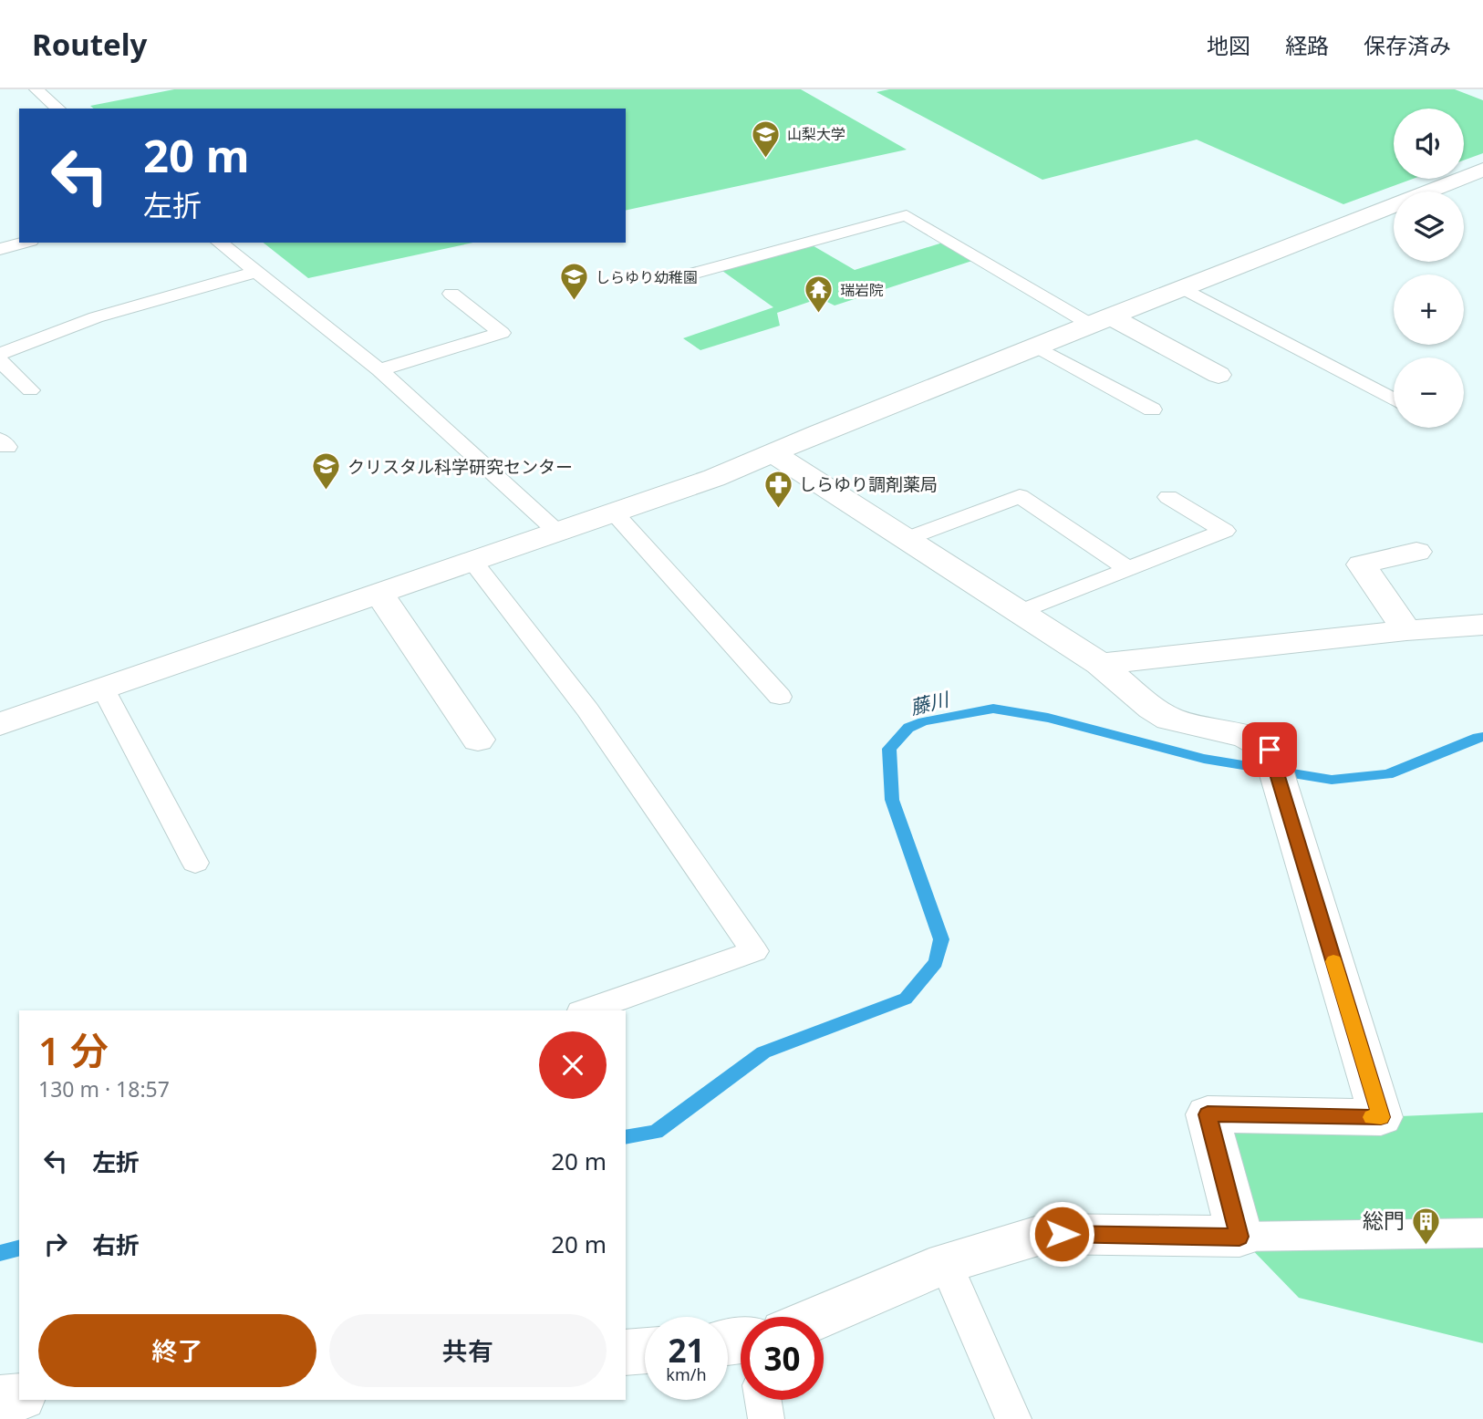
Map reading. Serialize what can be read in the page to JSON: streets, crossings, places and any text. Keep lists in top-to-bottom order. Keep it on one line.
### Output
{"water":["藤川"],"places":{"school or university":["山梨大学","しらゆり幼稚園","クリスタル科学研究センター"],"temple":["瑞岩院"],"pharmacy":["しらゆり調剤薬局"],"building":["総門"]},"page":{"header":"Routely","nav":["地図","経路","保存済み"],"map_buttons":["+","−"],"turn":["20 m","左折"],"heading":["1 分","130 m · 18:57"],"list":[{"name":"左折","value":"20 m"},{"name":"右折","value":"20 m"}],"buttons":["終了","共有"],"speed":"21 km/h","limit":"30"}}
